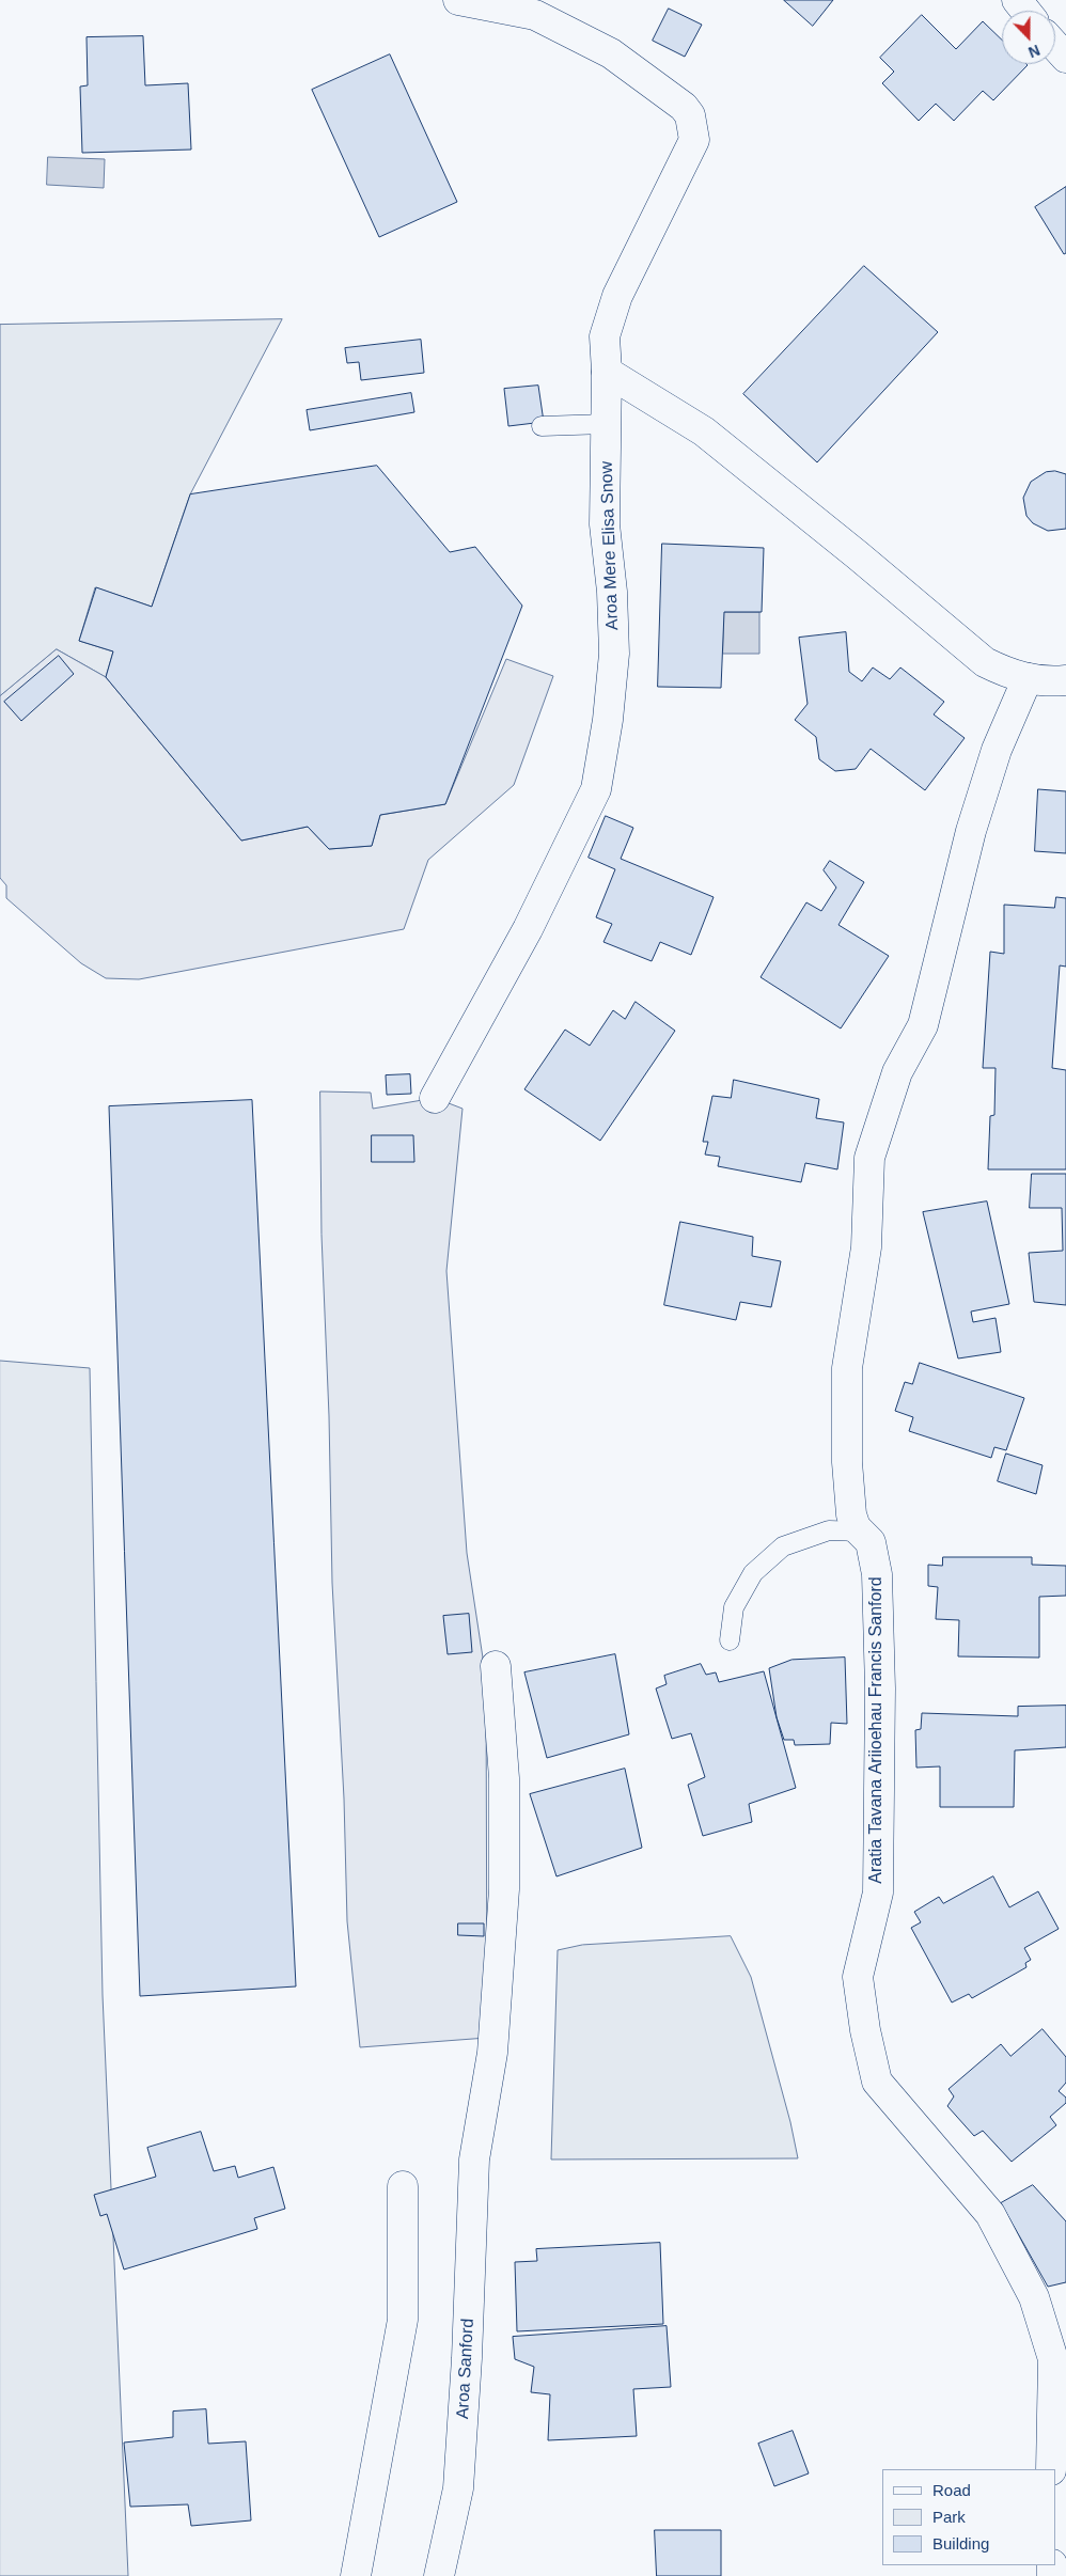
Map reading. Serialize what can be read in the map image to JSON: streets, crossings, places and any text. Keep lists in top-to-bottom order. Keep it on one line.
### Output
{"streets":{"street":["Aroa Mere Elisa Snow","Aratia Tavana Ariioehau Francis Sanford","Aroa Sanford"]},"legend":["Road","Park","Building"],"north":"bottom"}
